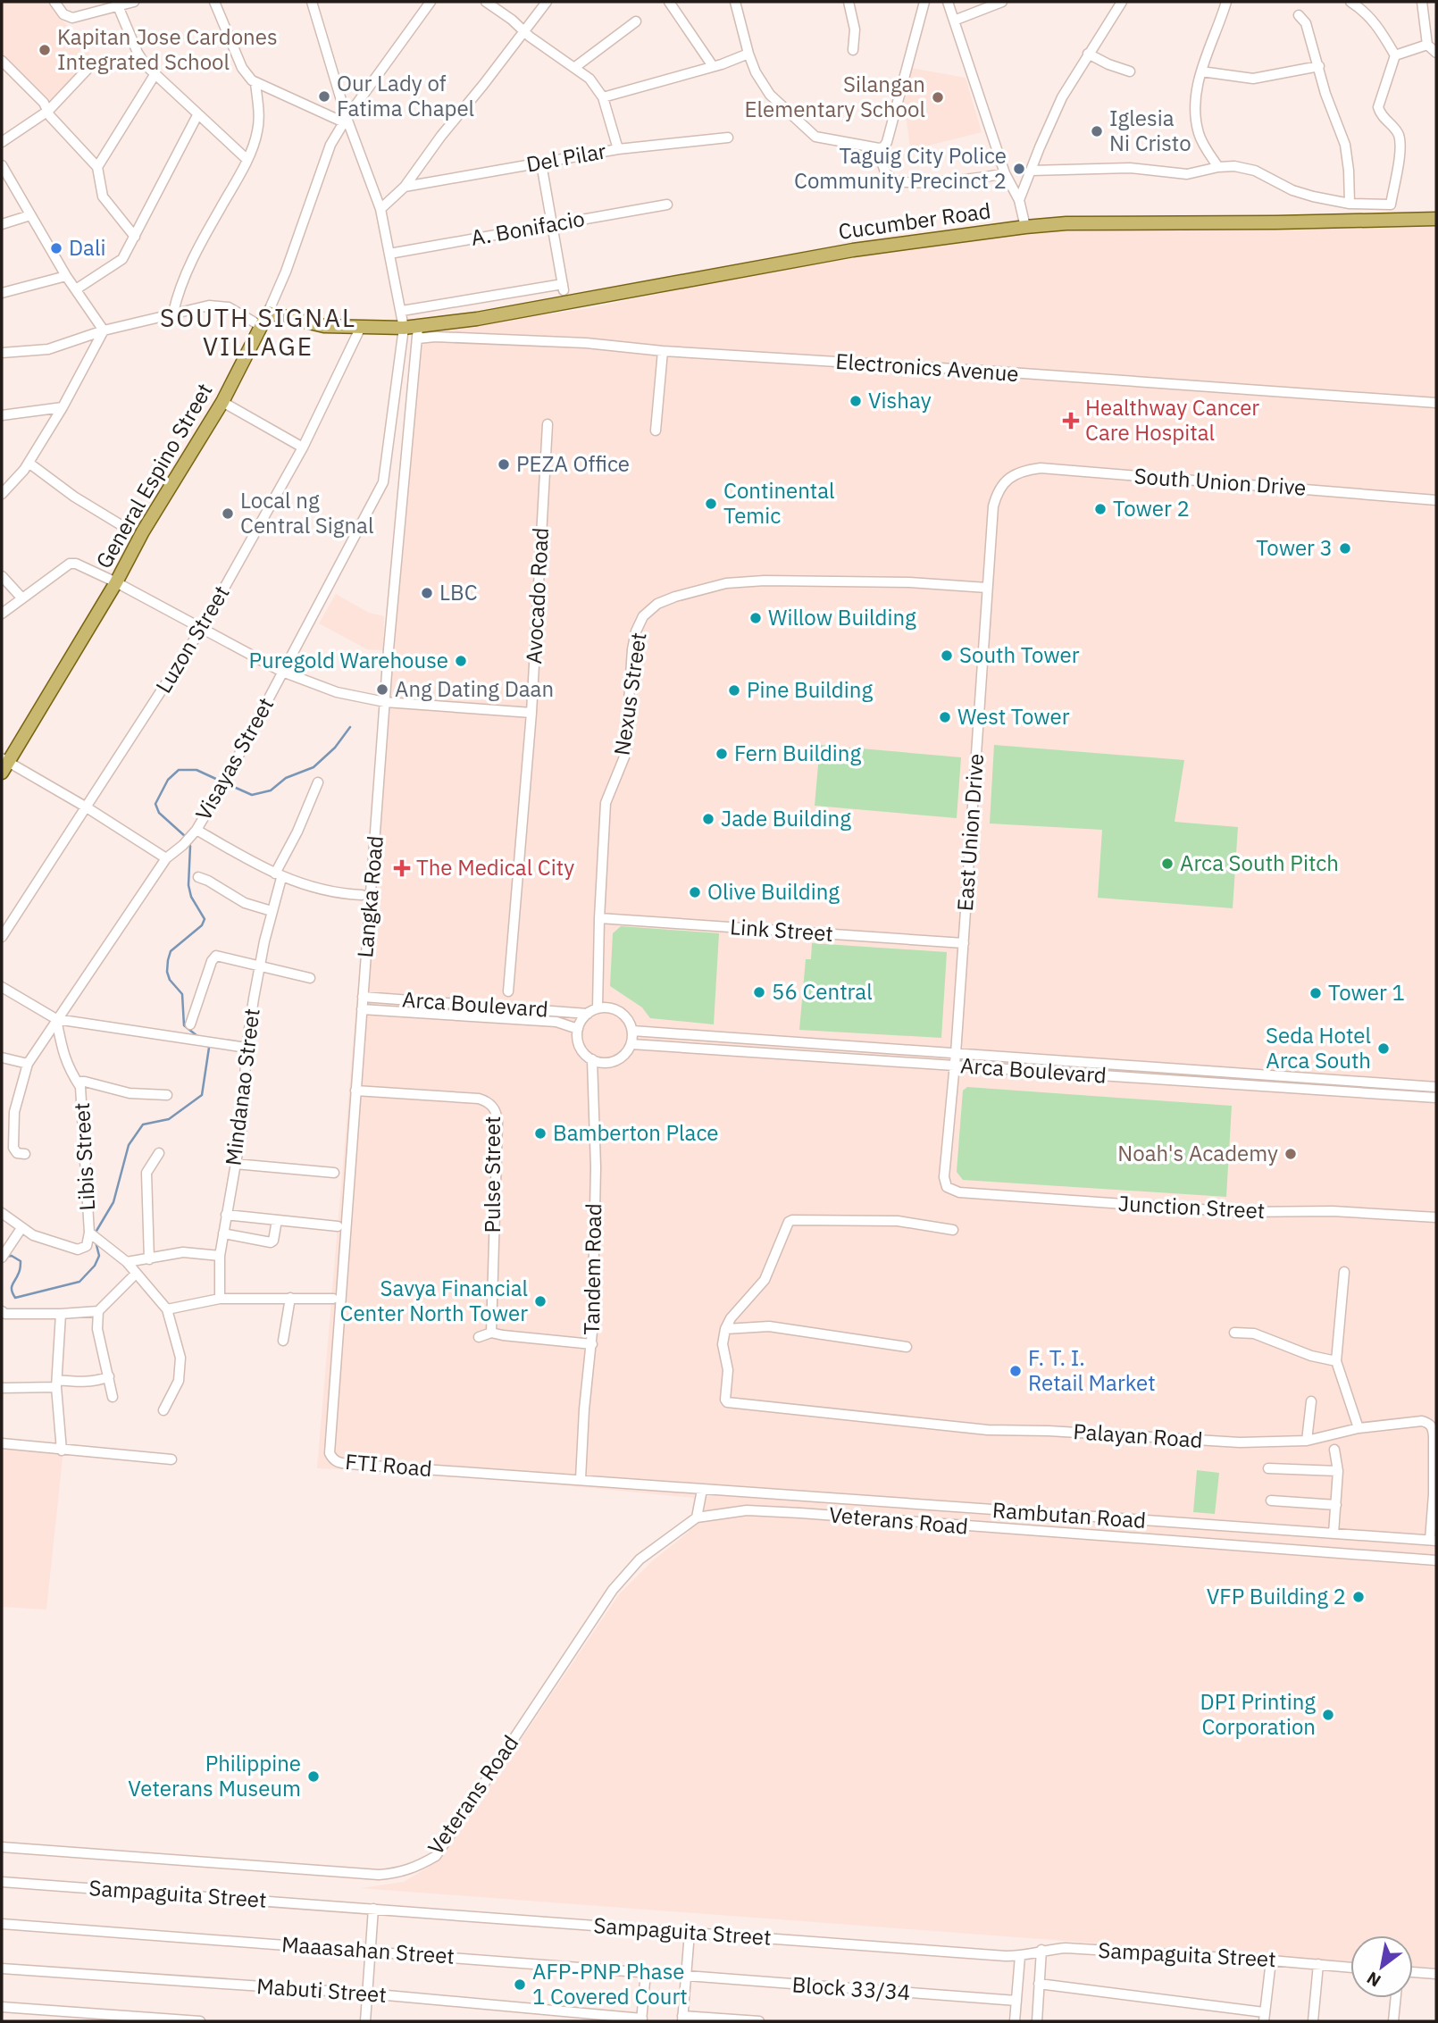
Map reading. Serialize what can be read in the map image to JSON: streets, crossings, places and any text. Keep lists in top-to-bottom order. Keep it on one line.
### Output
{"streets":{"main road":["Cucumber Road","General Espino Street"],"street":["Del Pilar","A. Bonifacio","Electronics Avenue","South Union Drive","Avocado Road","Luzon Street","Nexus Street","Visayas Street","East Union Drive","Langka Road","Link Street","Arca Boulevard","Mindanao Street","Libis Street","Pulse Street","Junction Street","Tandem Road","Palayan Road","FTI Road","Rambutan Road","Veterans Road","Sampaguita Street","Maaasahan Street","Block 33/34","Mabuti Street"]},"crossings":[["Cucumber Road","Electronics Avenue"],["Cucumber Road","General Espino Street"],["Cucumber Road","Luzon Street"],["Cucumber Road","Visayas Street"],["Cucumber Road","Langka Road"],["A. Bonifacio","Visayas Street"],["Electronics Avenue","Langka Road"],["General Espino Street","Visayas Street"],["South Union Drive","East Union Drive"],["Nexus Street","East Union Drive"],["Nexus Street","Link Street"],["Nexus Street","Arca Boulevard"],["Nexus Street","Tandem Road"],["Visayas Street","Libis Street"],["East Union Drive","Link Street"],["East Union Drive","Arca Boulevard"],["East Union Drive","Junction Street"],["Langka Road","Arca Boulevard"],["Langka Road","Pulse Street"],["Langka Road","FTI Road"],["Arca Boulevard","Tandem Road"],["Pulse Street","FTI Road"],["Tandem Road","FTI Road"],["Palayan Road","Rambutan Road"],["FTI Road","Rambutan Road"],["Maaasahan Street","Block 33/34"]],"districts":["SOUTH SIGNAL VILLAGE"],"places":{"other":["Kapitan Jose Cardones Integrated School","Our Lady of Fatima Chapel","Silangan Elementary School","Iglesia Ni Cristo","Taguig City Police Community Precinct 2","Dali","Vishay","PEZA Office","Continental Temic","Tower 2","Local ng Central Signal","Tower 3","LBC","Willow Building","South Tower","Puregold Warehouse","Ang Dating Daan","Pine Building","West Tower","Fern Building","Jade Building","Arca South Pitch","Olive Building","56 Central","Tower 1","Seda Hotel Arca South","Bamberton Place","Noah's Academy","Savya Financial Center North Tower","F. T. I. Retail Market","VFP Building 2","DPI Printing Corporation","Philippine Veterans Museum","AFP-PNP Phase 1 Covered Court"],"health":["Healthway Cancer Care Hospital","The Medical City"]},"north":"bottom left"}
